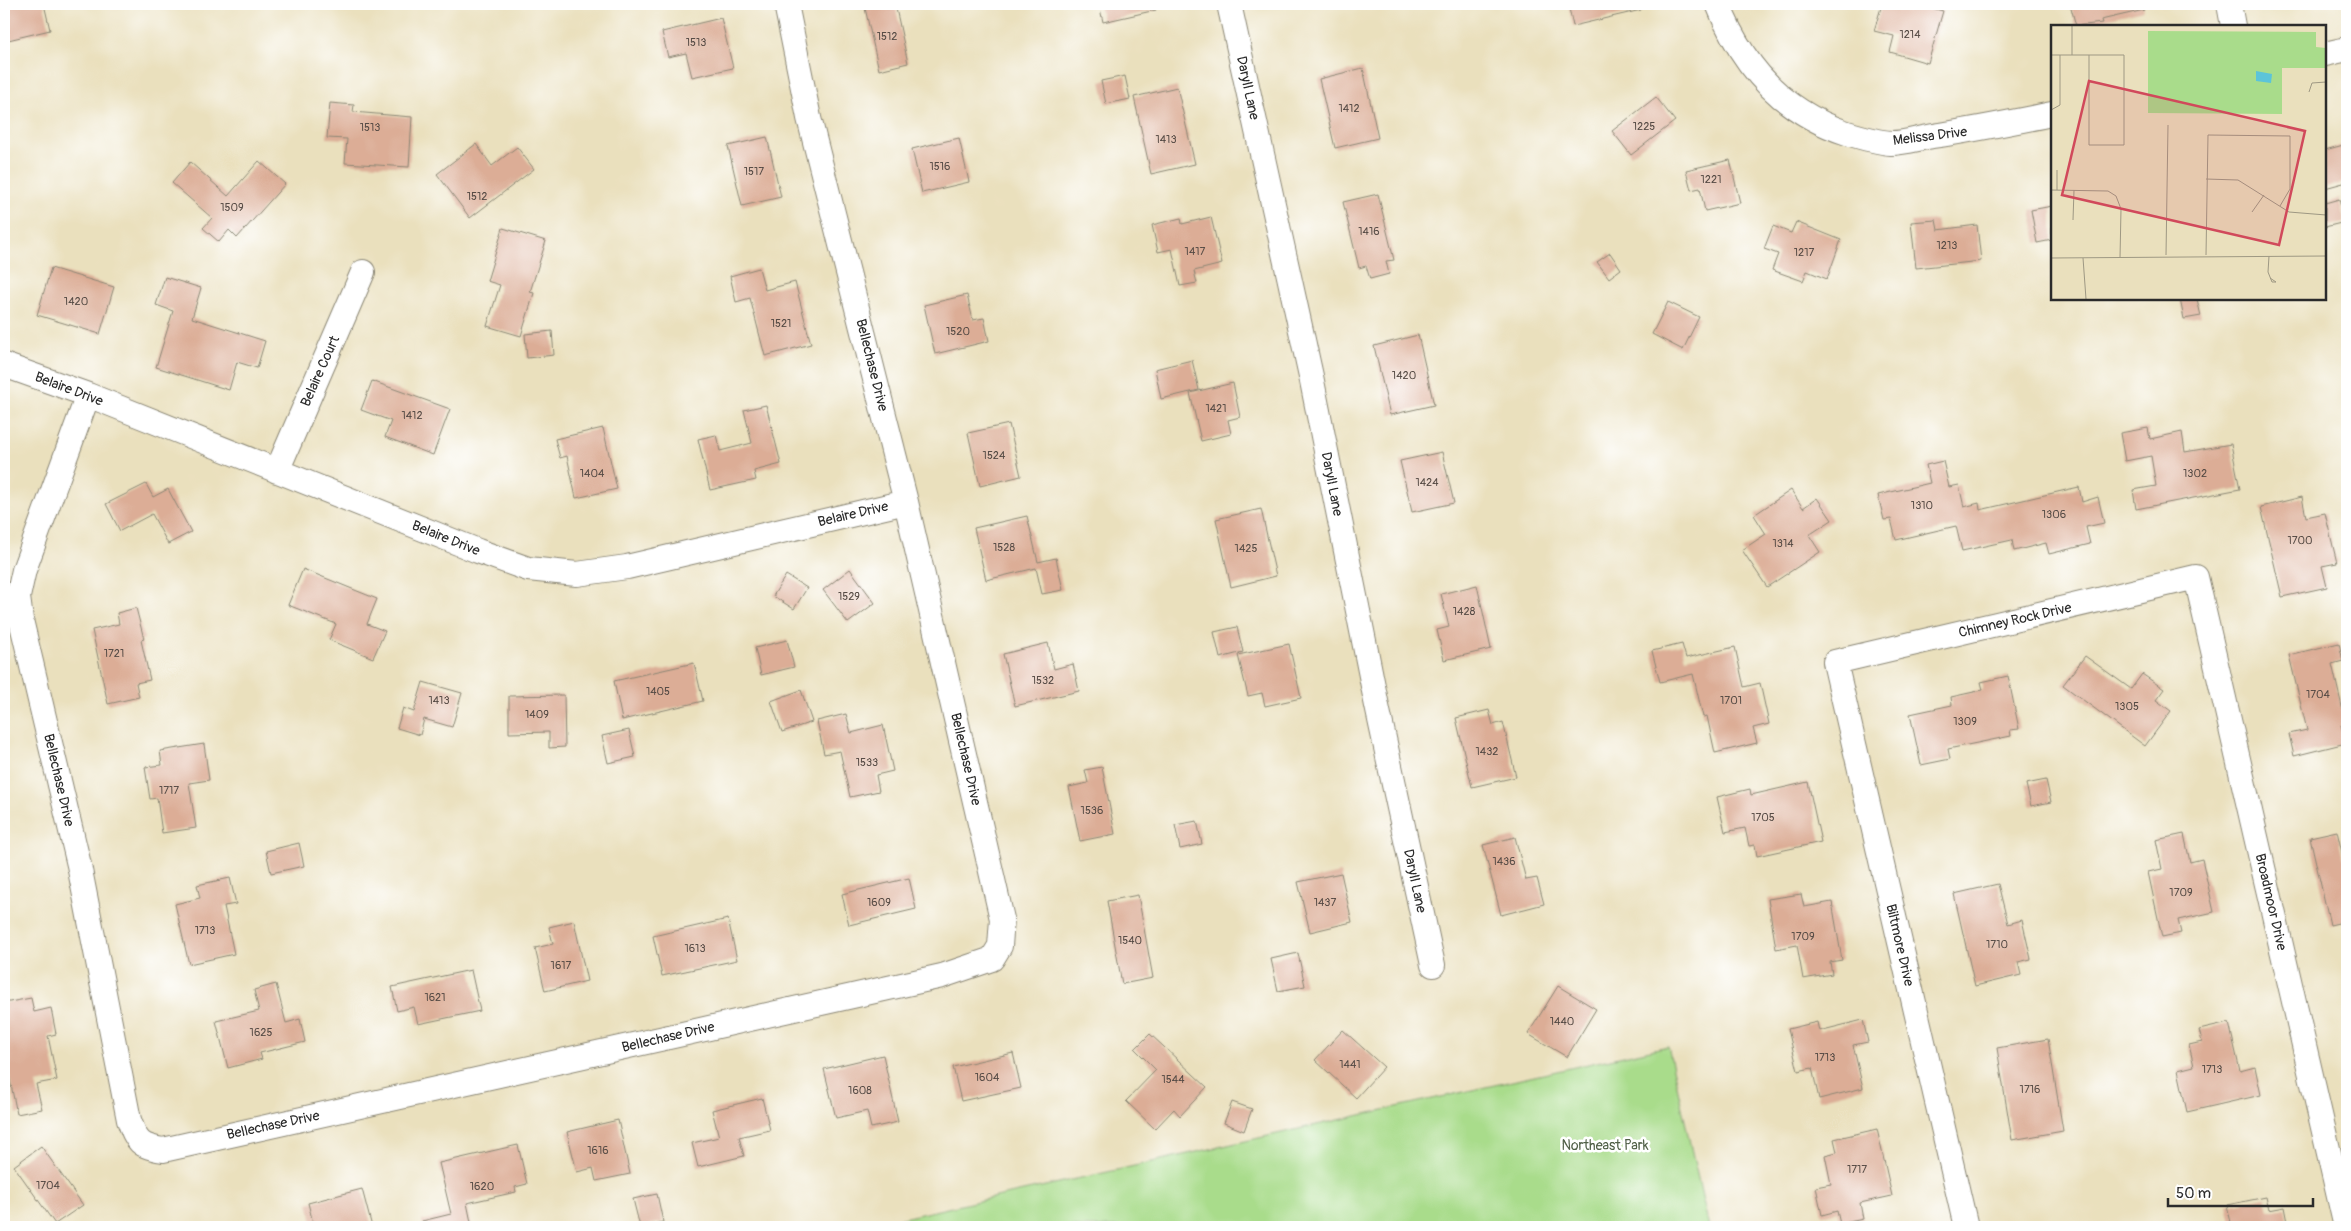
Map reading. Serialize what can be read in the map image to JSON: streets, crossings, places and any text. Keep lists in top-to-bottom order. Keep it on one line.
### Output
{"streets":{"street":["Daryll Lane","Melissa Drive","Bellechase Drive","Belaire Court","Belaire Drive","Chimney Rock Drive","Broadmoor Drive","Biltmore Drive"]},"crossings":[["Bellechase Drive","Belaire Drive"],["Belaire Court","Belaire Drive"],["Chimney Rock Drive","Broadmoor Drive"],["Chimney Rock Drive","Biltmore Drive"]],"parks":["Northeast Park"],"house_numbers":["1214","1512","1513","1412","1225","1513","1413","1516","1517","1221","1512","1509","1416","1213","1417","1217","1420","1521","1520","1420","1421","1412","1524","1404","1302","1424","1310","1306","1700","1314","1528","1425","1529","1428","1721","1532","1405","1704","1413","1701","1305","1409","1309","1432","1533","1717","1536","1705","1436","1709","1609","1437","1713","1709","1540","1710","1613","1617","1621","1440","1625","1713","1441","1713","1604","1544","1716","1608","1616","1717","1704","1620"],"scale_bar":"50 m"}
